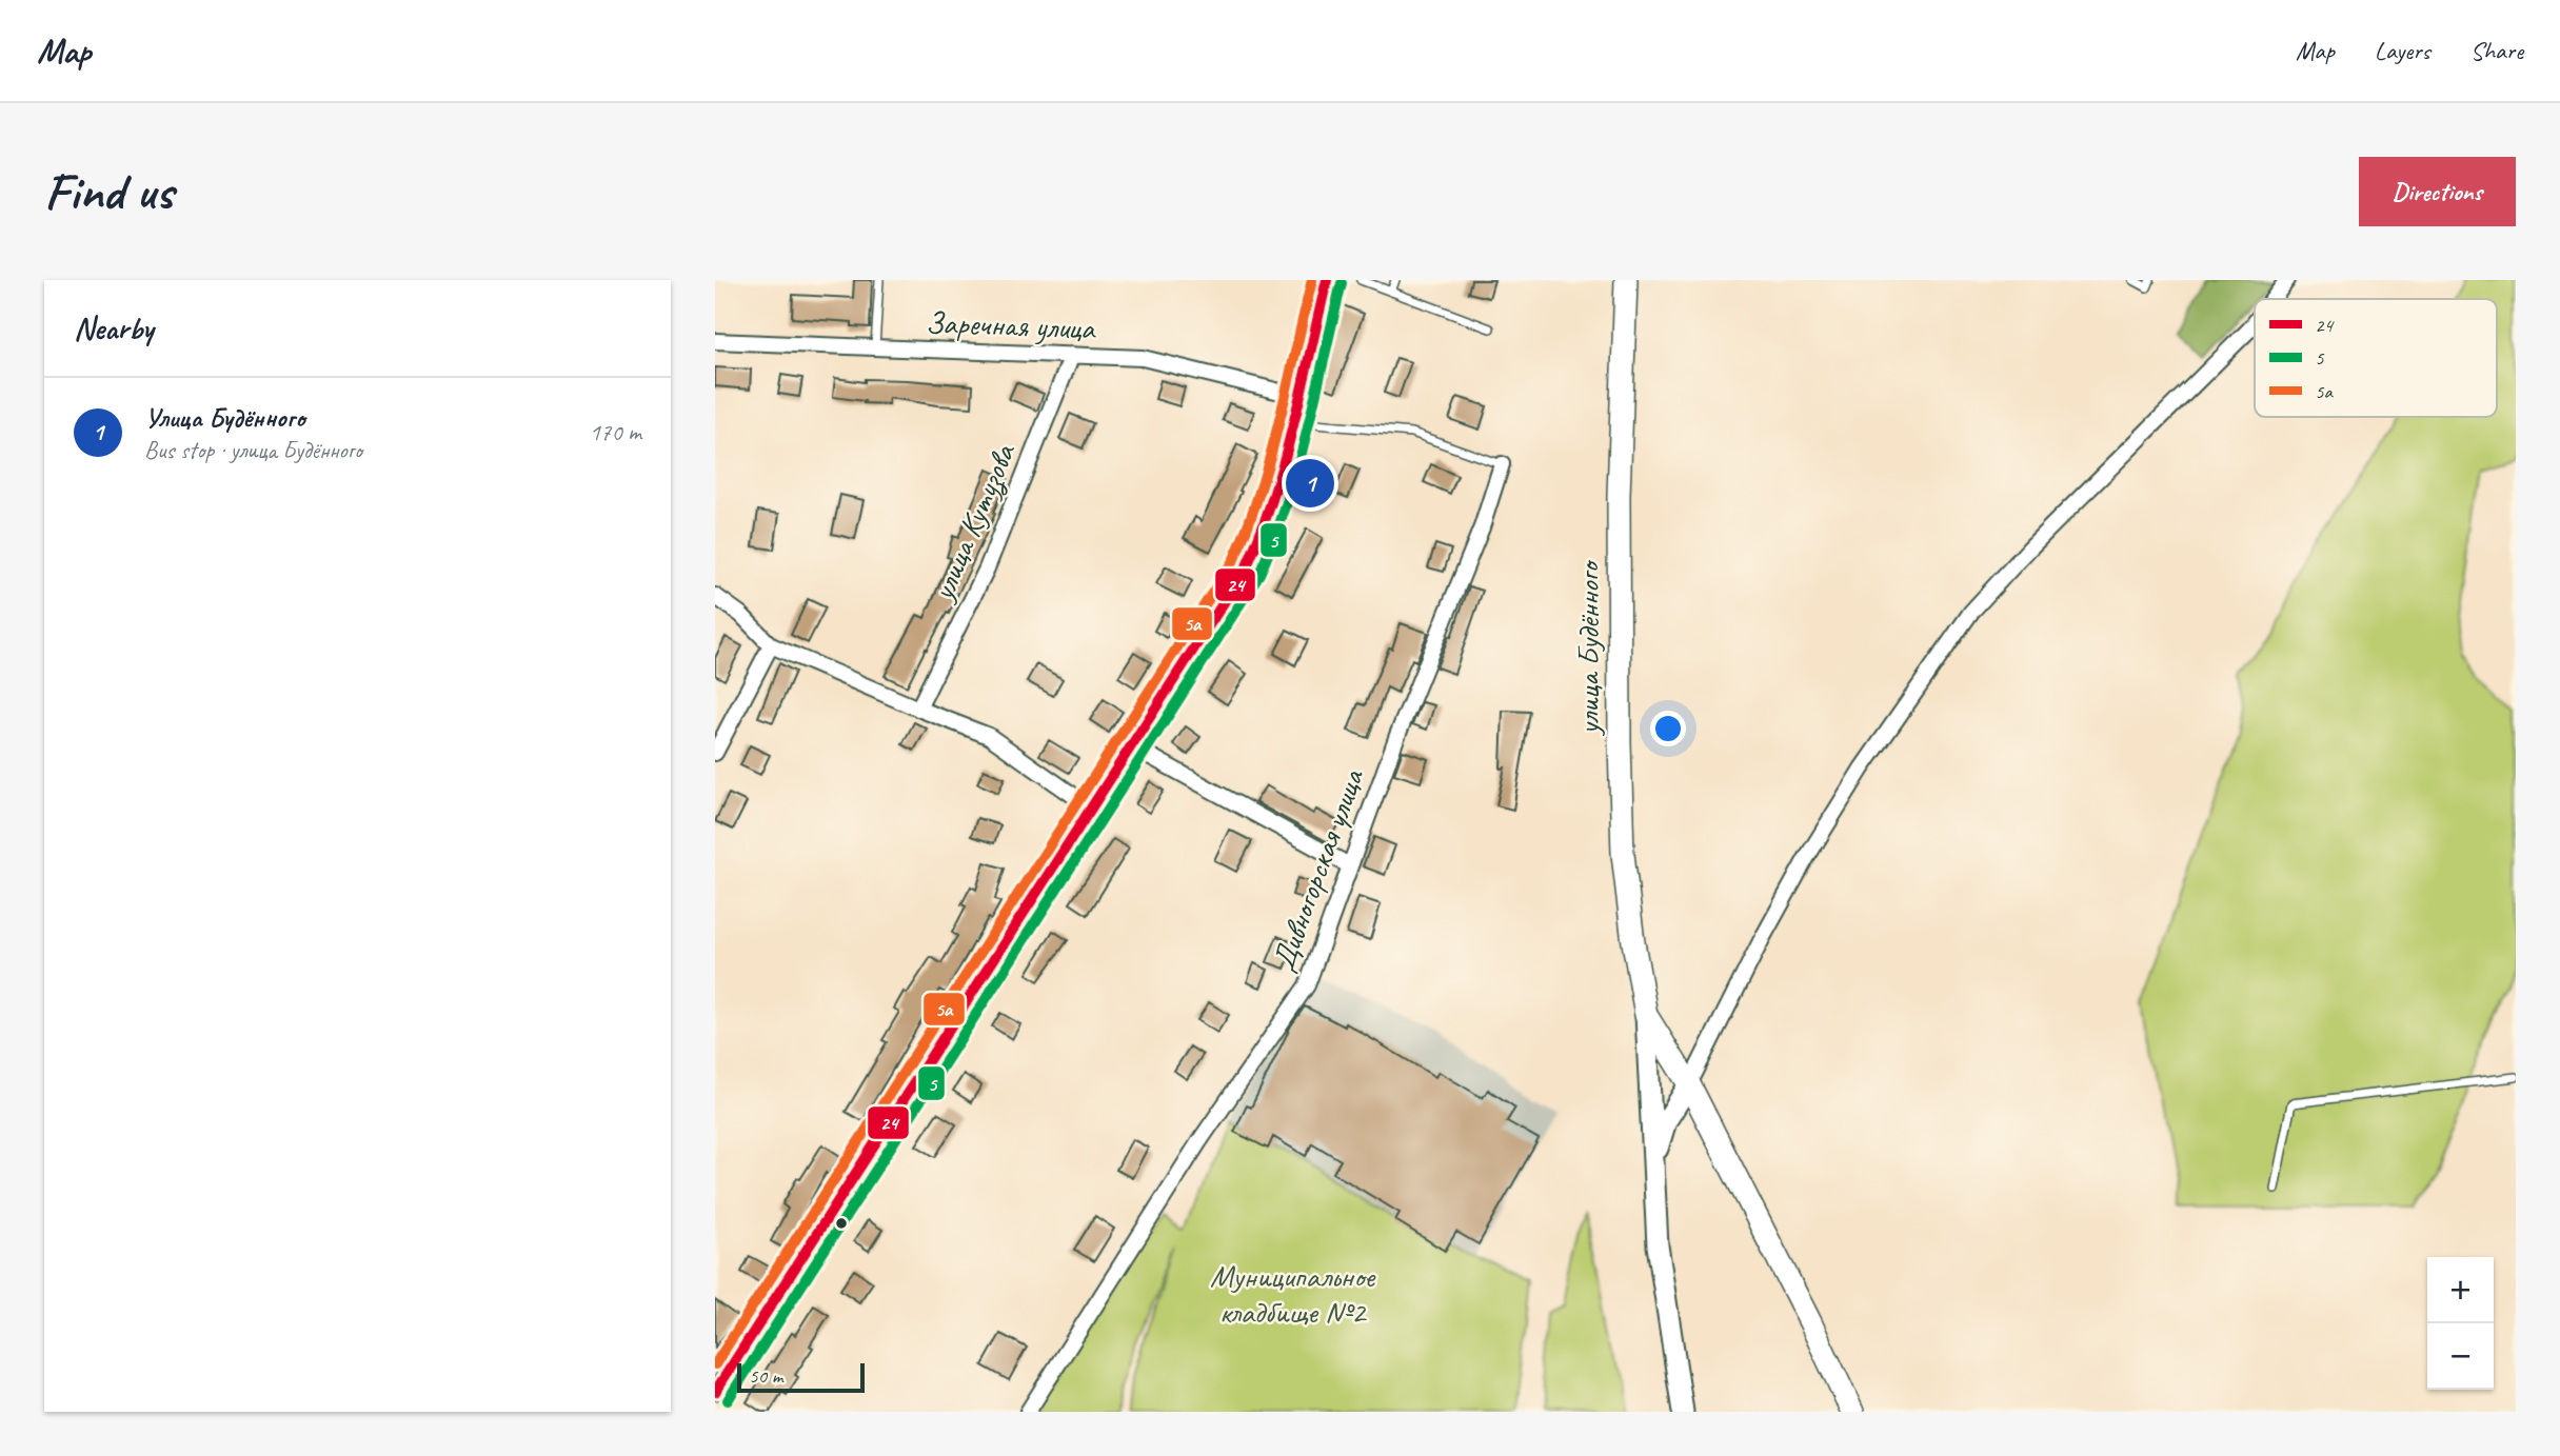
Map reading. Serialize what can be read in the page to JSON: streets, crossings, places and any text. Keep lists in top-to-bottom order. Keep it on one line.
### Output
{"streets":{"main road":["улица Будённого"],"street":["Заречная улица","улица Кутузова","Дивногорская улица"]},"crossings":[["Заречная улица","улица Кутузова"]],"parks":["Муниципальное кладбище №2"],"lines":["transit line 24","transit line 5а","transit line 5"],"legend":["24","5","5а"],"scale_bar":"50 m","page":{"header":"Map","nav":["Map","Layers","Share"],"buttons":"Directions","title":"Find us","heading":"Nearby","list":[{"mark":"1","name":"Улица Будённого","note":"Bus stop · улица Будённого","value":"170 m"}],"pins":"1","map_buttons":["+","−"],"scale":"50 m"}}
